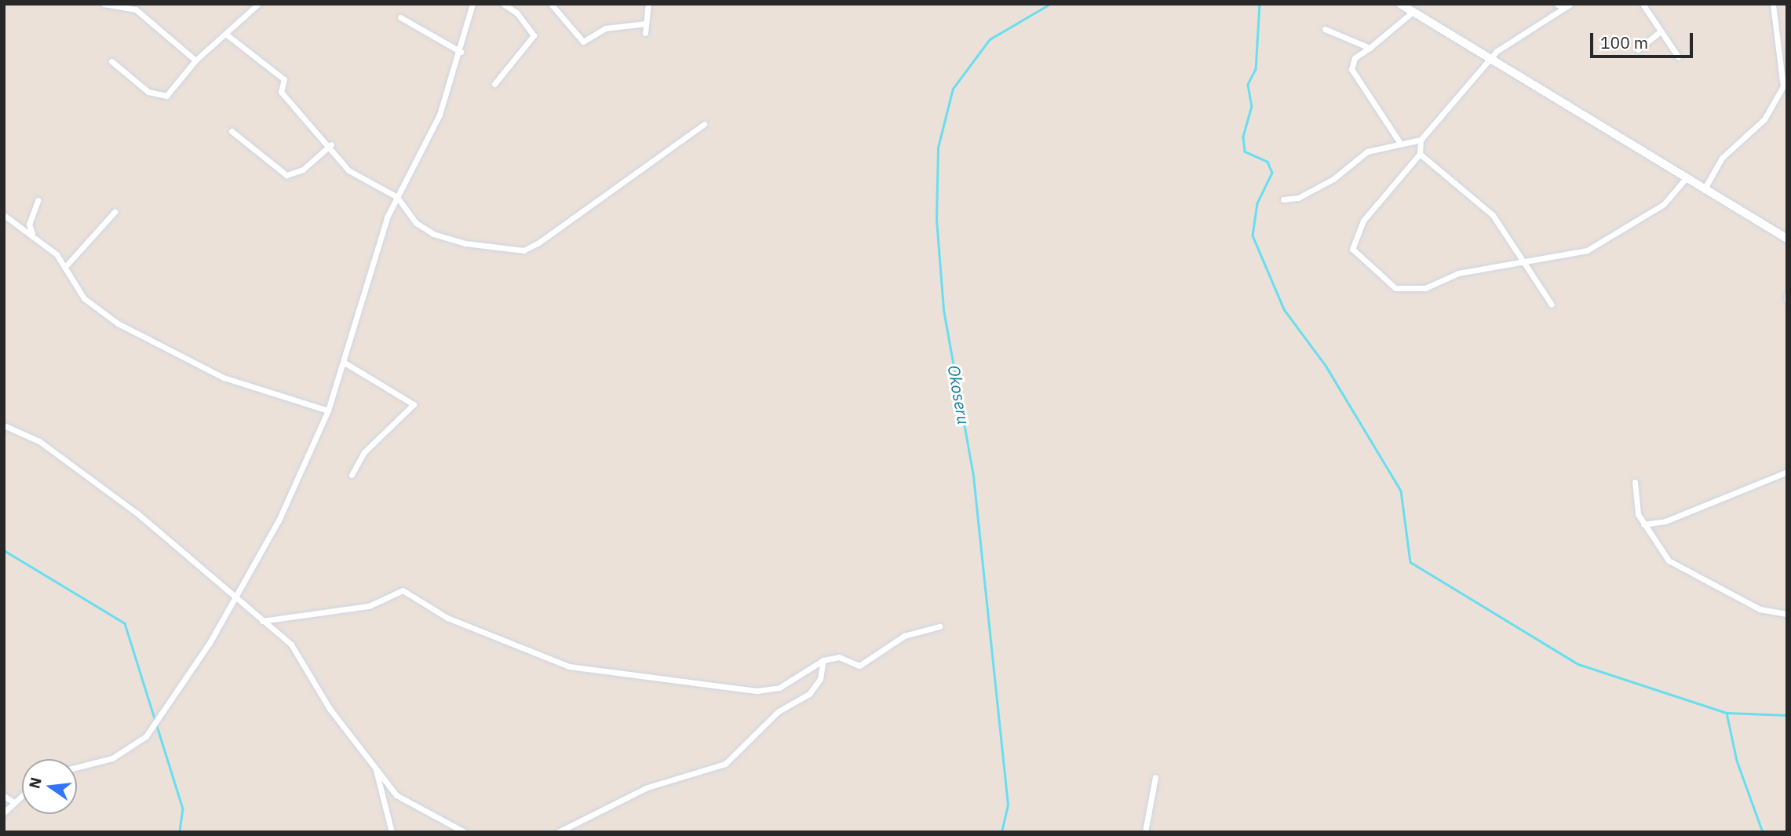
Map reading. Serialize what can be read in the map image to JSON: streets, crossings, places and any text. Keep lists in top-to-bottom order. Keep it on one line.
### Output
{"water":["Okoseru"],"scale_bar":"100 m","north":"left"}
